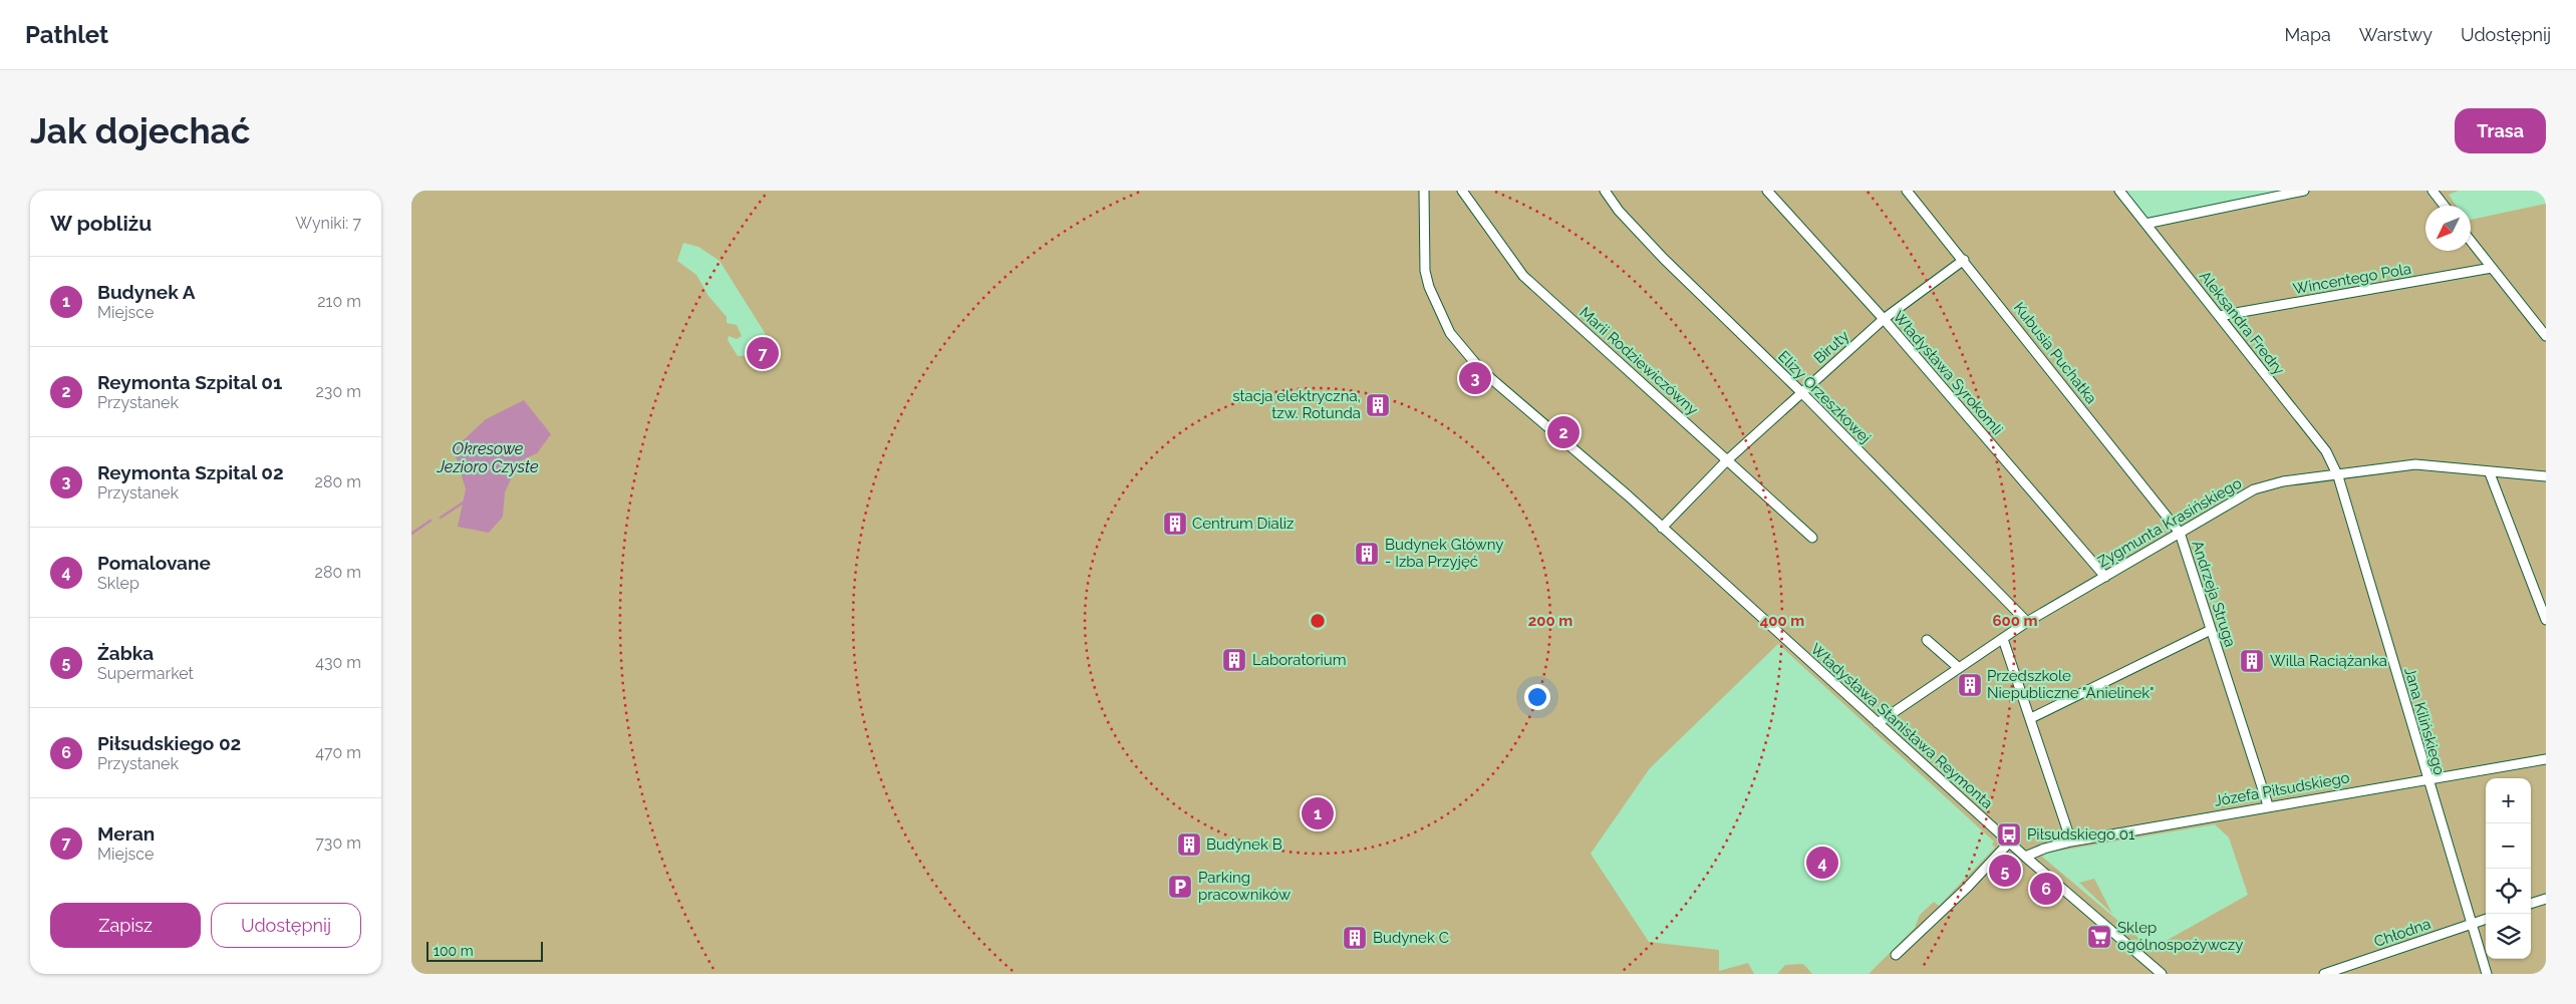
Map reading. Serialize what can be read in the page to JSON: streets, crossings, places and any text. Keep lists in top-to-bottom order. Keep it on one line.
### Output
{"streets":{"street":["Wincentego Pola","Aleksandra Fredry","Biruty","Kubusia Puchatka","Marii Rodziewiczówny","Władysława Syrokomli","Elizy Orzeszkowej","Zygmunta Krasińskiego","Andrzeja Struga","Jana Kilińskiego","Władysława Stanisława Reymonta","Józefa Piłsudskiego","Chłodna"]},"crossings":[["Wincentego Pola","Aleksandra Fredry"],["Aleksandra Fredry","Zygmunta Krasińskiego"],["Aleksandra Fredry","Jana Kilińskiego"],["Biruty","Kubusia Puchatka"],["Biruty","Marii Rodziewiczówny"],["Biruty","Władysława Syrokomli"],["Biruty","Elizy Orzeszkowej"],["Biruty","Władysława Stanisława Reymonta"],["Kubusia Puchatka","Zygmunta Krasińskiego"],["Kubusia Puchatka","Andrzeja Struga"],["Władysława Syrokomli","Zygmunta Krasińskiego"],["Elizy Orzeszkowej","Zygmunta Krasińskiego"],["Zygmunta Krasińskiego","Andrzeja Struga"],["Zygmunta Krasińskiego","Jana Kilińskiego"],["Zygmunta Krasińskiego","Władysława Stanisława Reymonta"],["Andrzeja Struga","Józefa Piłsudskiego"],["Jana Kilińskiego","Józefa Piłsudskiego"],["Jana Kilińskiego","Chłodna"],["Władysława Stanisława Reymonta","Józefa Piłsudskiego"]],"water":["Okresowe Jezioro Czyste"],"places":{"building":["stacja elektryczna, tzw. Rotunda","Centrum Dializ","Budynek Główny - Izba Przyjęć","Laboratorium","Willa Raciążanka","Przedszkole Niepubliczne \"Anielinek\"","Budynek B","Budynek C"],"bus stop":["Piłsudskiego 01"],"parking":["Parking pracowników"],"supermarket":["Sklep ogólnospożywczy"]},"scale_bar":"100 m","north":"bottom left","page":{"header":"Pathlet","nav":["Mapa","Warstwy","Udostępnij"],"buttons":["Trasa",["Zapisz","Udostępnij"]],"title":"Jak dojechać","heading":["W pobliżu","Wyniki: 7"],"list":[{"mark":"1","name":"Budynek A","note":"Miejsce","value":"210 m"},{"mark":"2","name":"Reymonta Szpital 01","note":"Przystanek","value":"230 m"},{"mark":"3","name":"Reymonta Szpital 02","note":"Przystanek","value":"280 m"},{"mark":"4","name":"Pomalovane","note":"Sklep","value":"280 m"},{"mark":"5","name":"Żabka","note":"Supermarket","value":"430 m"},{"mark":"6","name":"Piłsudskiego 02","note":"Przystanek","value":"470 m"},{"mark":"7","name":"Meran","note":"Miejsce","value":"730 m"}],"pins":["7","3","2","1","4","5","6"],"map_buttons":["+","−"],"scale":"100 m"},"rings":["200 m","400 m","600 m"]}
